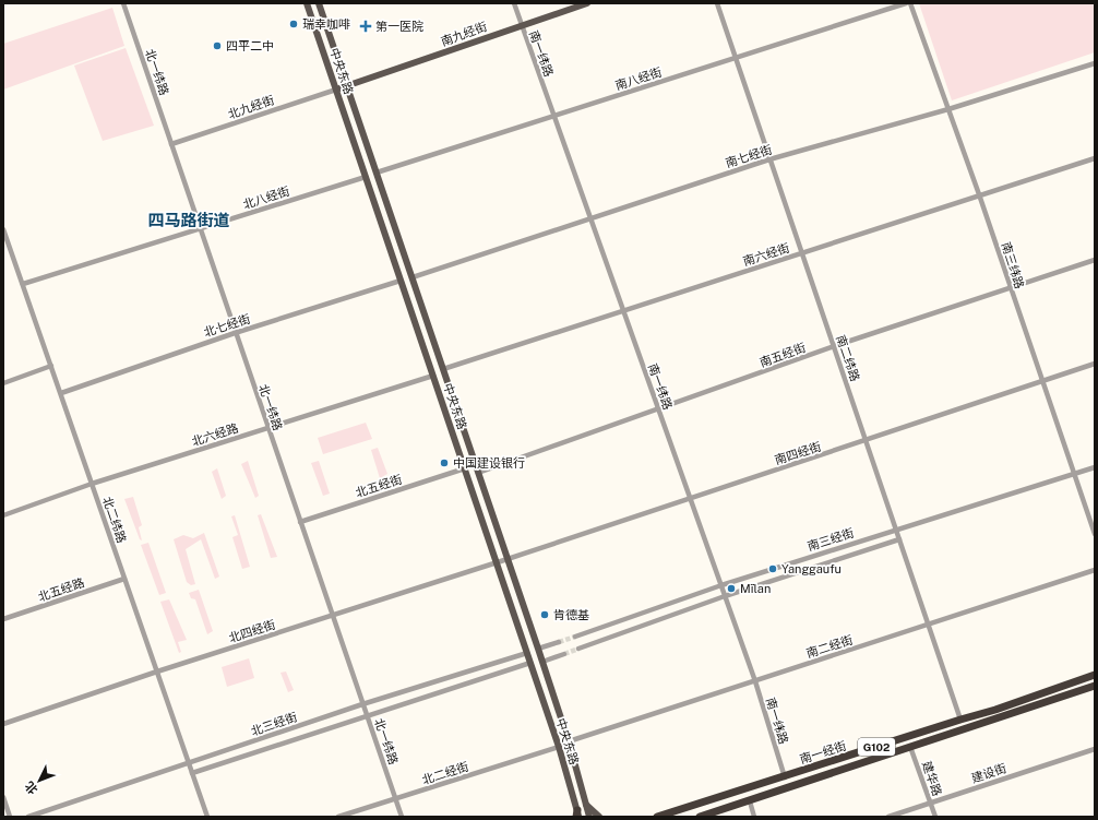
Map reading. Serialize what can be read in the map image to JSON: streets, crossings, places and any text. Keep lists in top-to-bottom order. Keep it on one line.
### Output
{"streets":{"highway":["G102","南一经街"],"main road":["南九经街","中央东路"],"street":["南一纬路","北一纬路","南八经街","北九经街","南七经街","北八经街","南六经街","南三纬路","北七经街","南五经街","南二纬路","北六经路","南四经街","北五经街","北二纬路","南三经街","北五经路","北四经街","南二经街","北三经街","北二经街","建设街","建华路"]},"crossings":[["南九经街","南一纬路"],["南九经街","中央东路"],["南九经街","北九经街"],["南一纬路","南八经街"],["南一纬路","南七经街"],["南一纬路","南六经街"],["南一纬路","南五经街"],["南一纬路","南四经街"],["南一纬路","南三经街"],["南一纬路","南二经街"],["南一纬路","南一经街"],["中央东路","南八经街"],["中央东路","北九经街"],["中央东路","南七经街"],["中央东路","北八经街"],["中央东路","南六经街"],["中央东路","北七经街"],["中央东路","南五经街"],["中央东路","北六经路"],["中央东路","南四经街"],["中央东路","北五经街"],["中央东路","北四经街"],["中央东路","南二经街"],["中央东路","北三经街"],["中央东路","北二经街"],["北一纬路","北九经街"],["北一纬路","北八经街"],["北一纬路","北七经街"],["北一纬路","北六经路"],["北一纬路","北五经街"],["北一纬路","北四经街"],["北一纬路","北三经街"],["北一纬路","北二经街"],["南八经街","南二纬路"],["南七经街","南三纬路"],["南七经街","南二纬路"],["北八经街","北二纬路"],["南六经街","南三纬路"],["南六经街","南二纬路"],["南三纬路","南五经街"],["南三纬路","南四经街"],["南三纬路","南三经街"],["北七经街","北二纬路"],["南五经街","南二纬路"],["南二纬路","南四经街"],["南二纬路","南三经街"],["南二纬路","南二经街"],["南二纬路","南一经街"],["北六经路","北二纬路"],["南四经街","北四经街"],["北二纬路","北五经路"],["北二纬路","北四经街"],["北二纬路","北三经街"],["南一经街","建华路"],["建设街","建华路"]],"districts":["四马路街道"],"places":{"other":["瑞幸咖啡","四平二中","中国建设银行","Yanggaufu","M̈ilan","肯德基"],"health":["第一医院"]},"north":"bottom left"}
